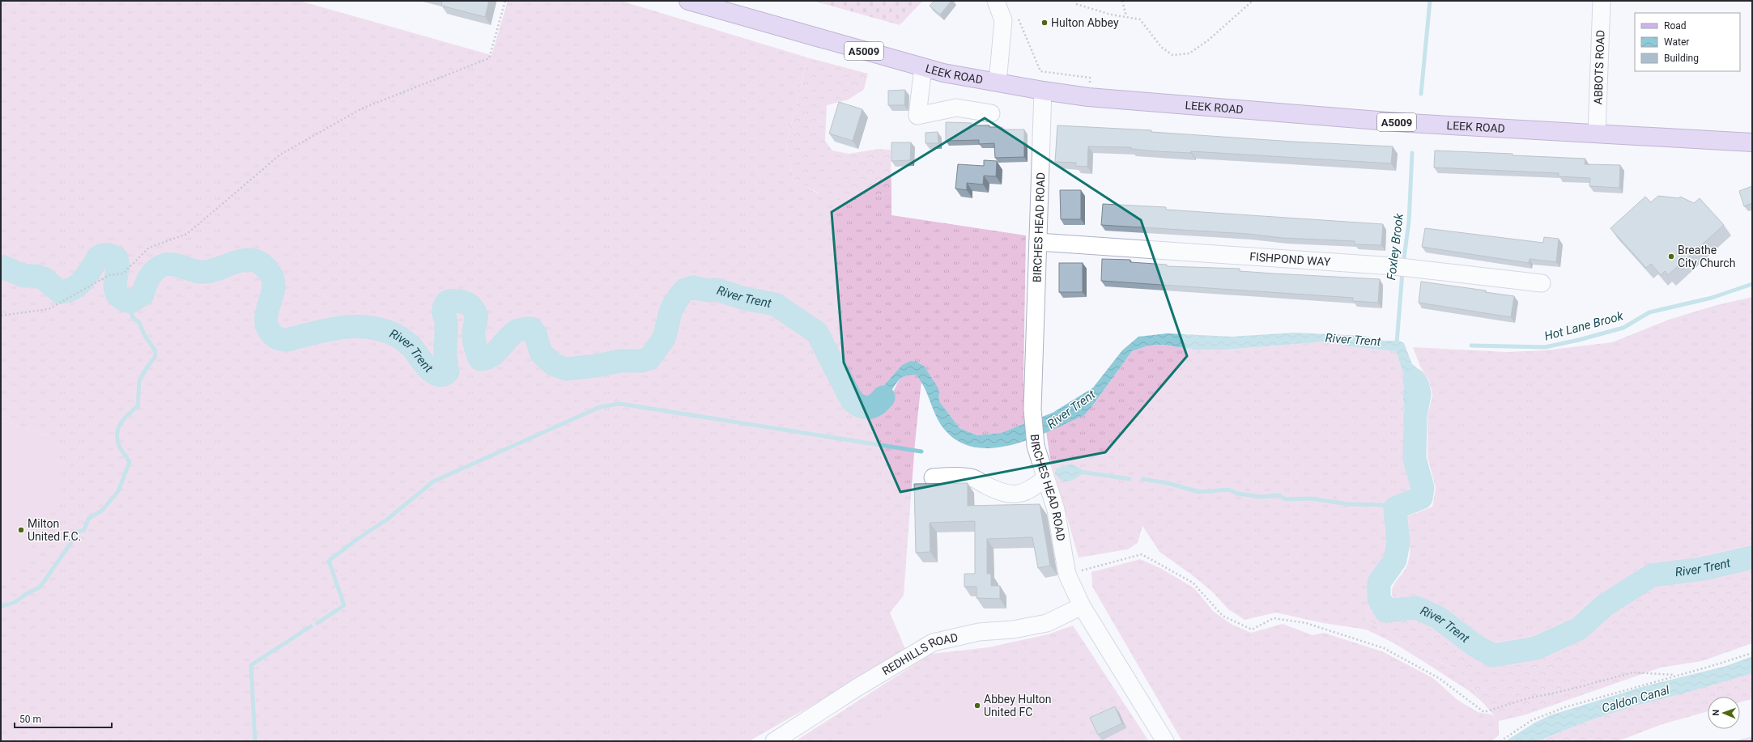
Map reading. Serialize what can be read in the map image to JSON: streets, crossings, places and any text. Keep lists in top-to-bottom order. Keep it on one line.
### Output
{"streets":{"main road":["A5009","LEEK ROAD"],"street":["ABBOTS ROAD","BIRCHES HEAD ROAD","FISHPOND WAY","REDHILLS ROAD"]},"crossings":[["ABBOTS ROAD","LEEK ROAD"],["LEEK ROAD","BIRCHES HEAD ROAD"],["BIRCHES HEAD ROAD","FISHPOND WAY"],["BIRCHES HEAD ROAD","REDHILLS ROAD"]],"water":["Foxley Brook","River Trent","Hot Lane Brook","Caldon Canal"],"places":["Hulton Abbey","Breathe City Church","Milton United F.C.","Abbey Hulton United FC"],"legend":["Road","Water","Building"],"scale_bar":"50 m","north":"left"}
